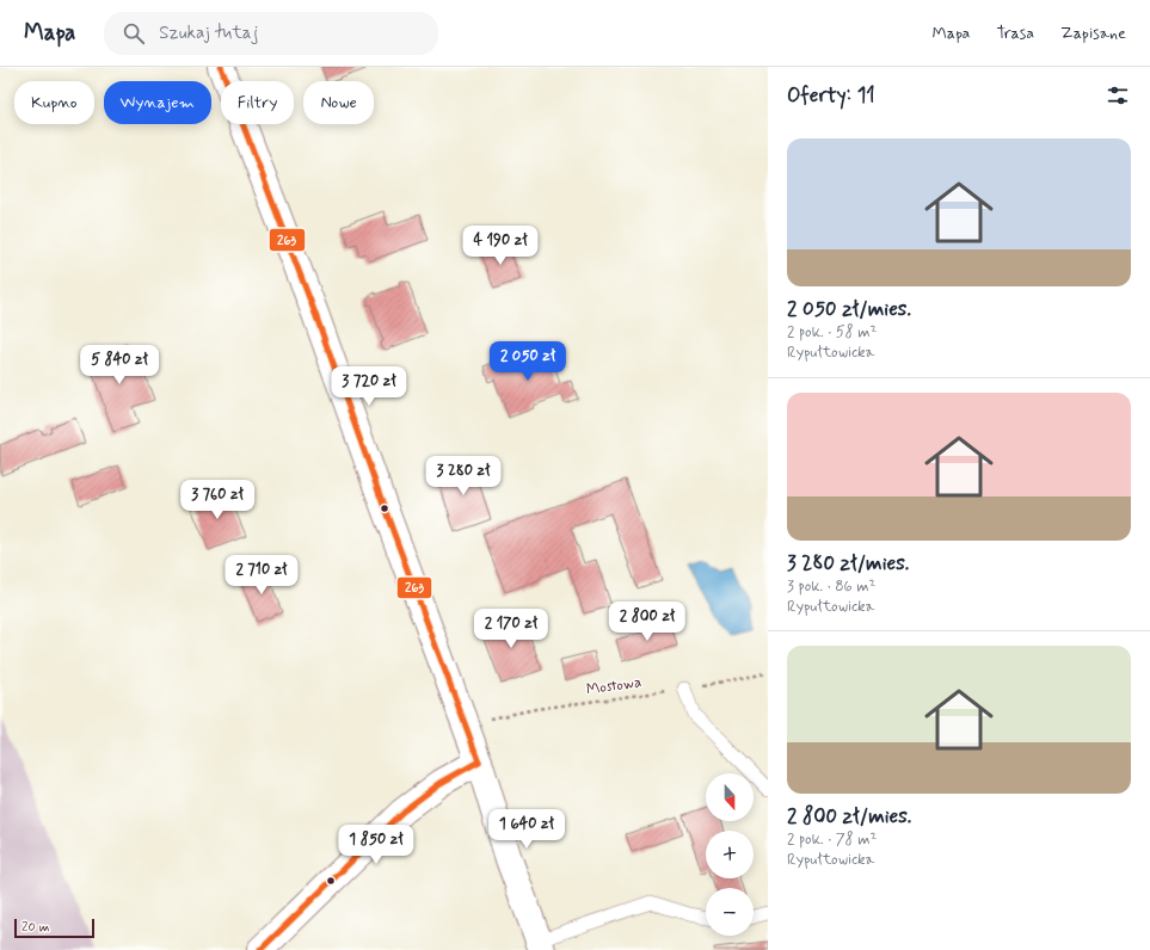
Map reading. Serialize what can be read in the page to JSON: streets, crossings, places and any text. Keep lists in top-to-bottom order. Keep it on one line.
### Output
{"streets":{"path":["Mostowa"]},"lines":["transit line 263"],"scale_bar":"20 m","north":"bottom","page":{"header":"Mapa","search":"Szukaj tutaj","nav":["Mapa","Trasa","Zapisane"],"heading":"Oferty: 11","chip":["Kupno","Wynajem","Filtry","Nowe"],"list":[{"name":"2 050 zł/mies.","note":"2 pok. · 58 m² · Rypułtowicka"},{"name":"3 280 zł/mies.","note":"3 pok. · 86 m² · Rypułtowicka"},{"name":"2 800 zł/mies.","note":"2 pok. · 78 m² · Rypułtowicka"}],"price":["4 190 zł","2 050 zł","5 840 zł","3 720 zł","3 280 zł","3 760 zł","2 710 zł","2 800 zł","2 170 zł","1 640 zł","1 850 zł"],"map_buttons":["+","−"],"scale":"20 m"}}
